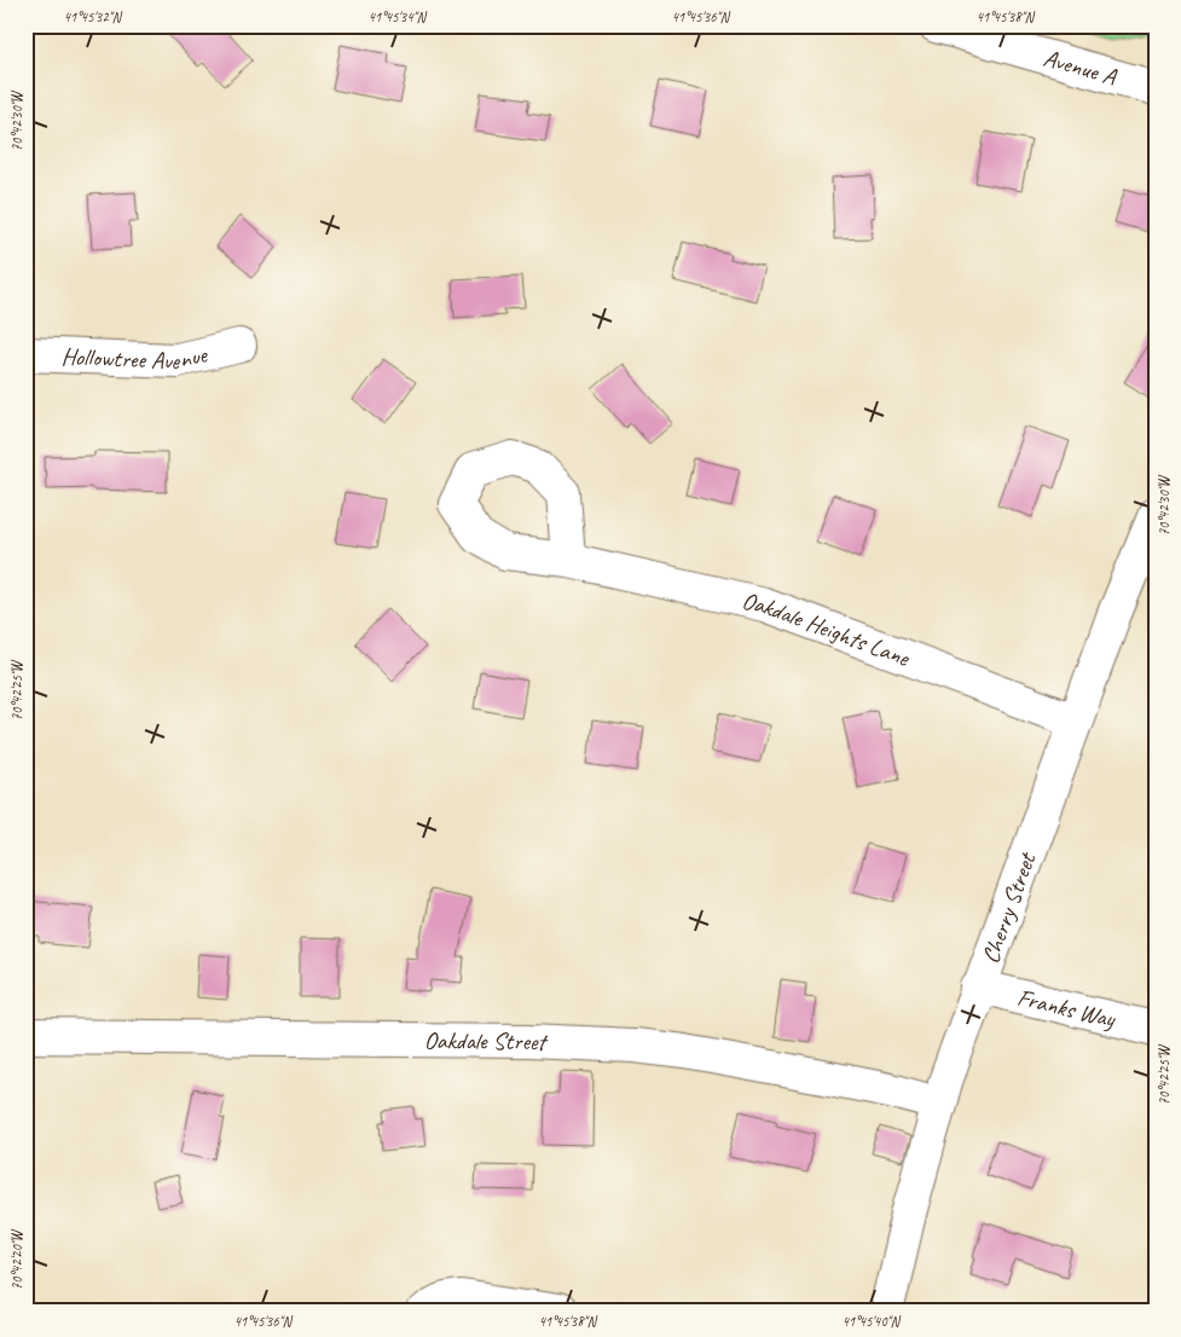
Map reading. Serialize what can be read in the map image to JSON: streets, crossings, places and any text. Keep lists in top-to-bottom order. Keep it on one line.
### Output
{"streets":{"street":["Avenue A","Hollowtree Avenue","Oakdale Heights Lane","Cherry Street","Franks Way","Oakdale Street"]},"crossings":[["Oakdale Heights Lane","Cherry Street"],["Cherry Street","Franks Way"],["Cherry Street","Oakdale Street"]],"coordinates":["41°45'32\"N","41°45'34\"N","41°45'36\"N","41°45'38\"N","70°42'30\"W","70°42'25\"W","70°42'20\"W","41°45'40\"N"]}
